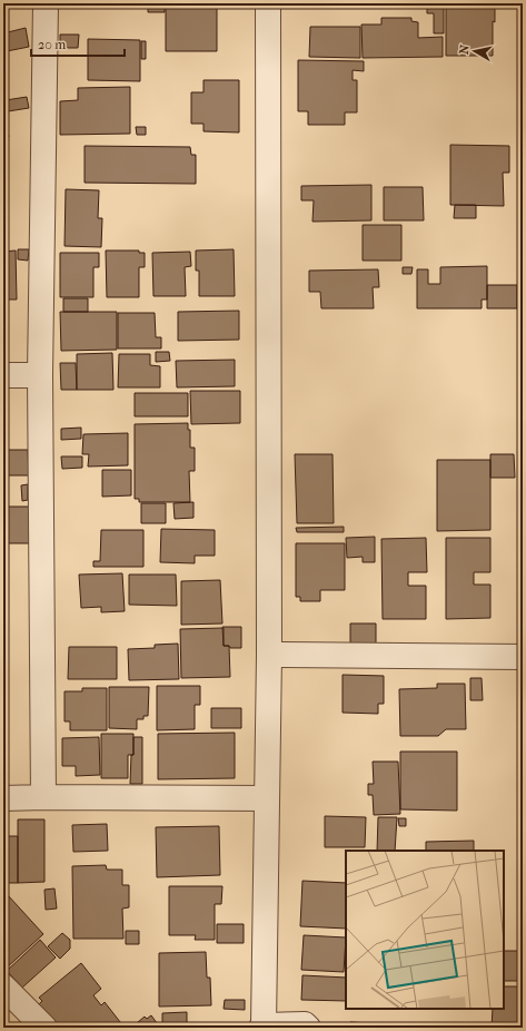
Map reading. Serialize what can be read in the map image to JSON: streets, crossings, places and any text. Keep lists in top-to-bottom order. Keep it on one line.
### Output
{"scale_bar":"20 m","north":"left"}
